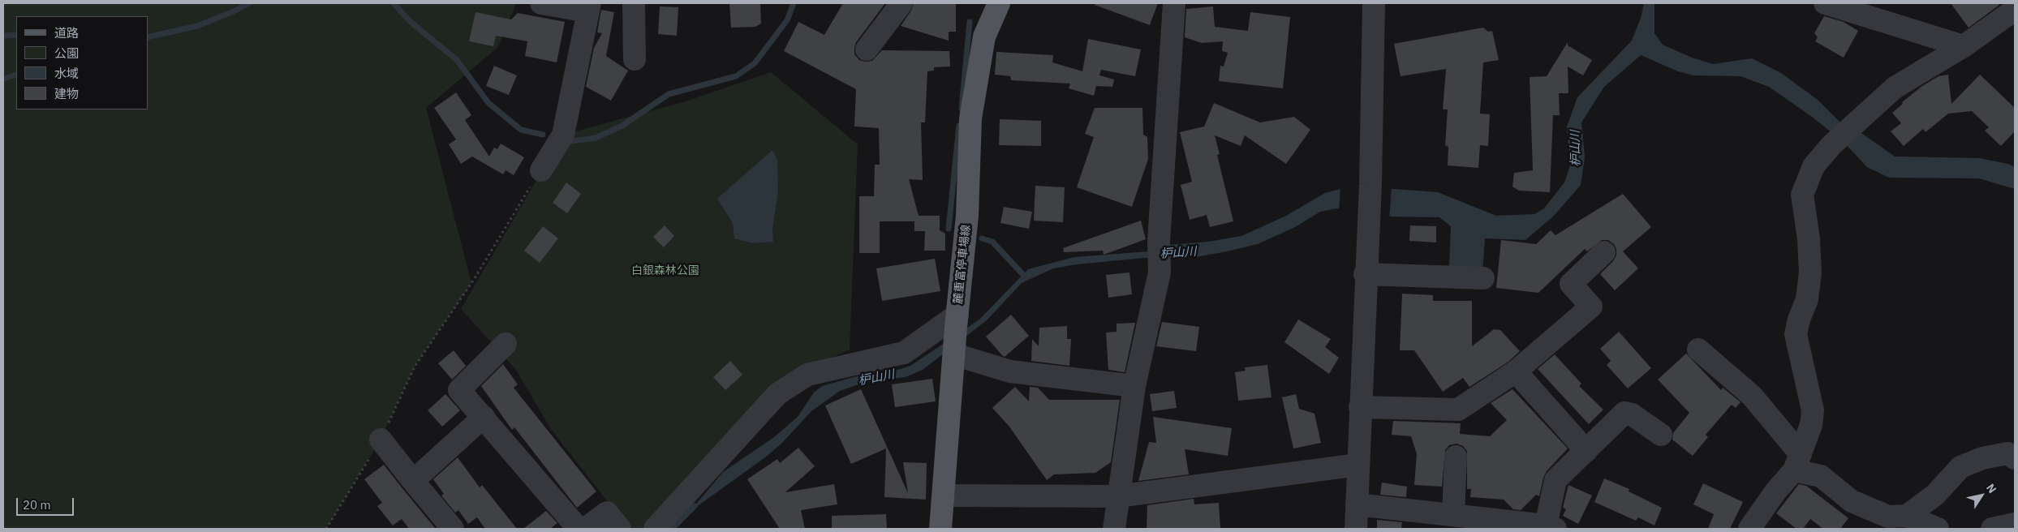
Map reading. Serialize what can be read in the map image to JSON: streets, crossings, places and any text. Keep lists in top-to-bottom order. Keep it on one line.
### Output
{"streets":{"main road":["麓重富停車場線"]},"water":["枦山川"],"parks":["白銀森林公園"],"legend":["道路","公園","水域","建物"],"scale_bar":"20 m","north":"top right"}
